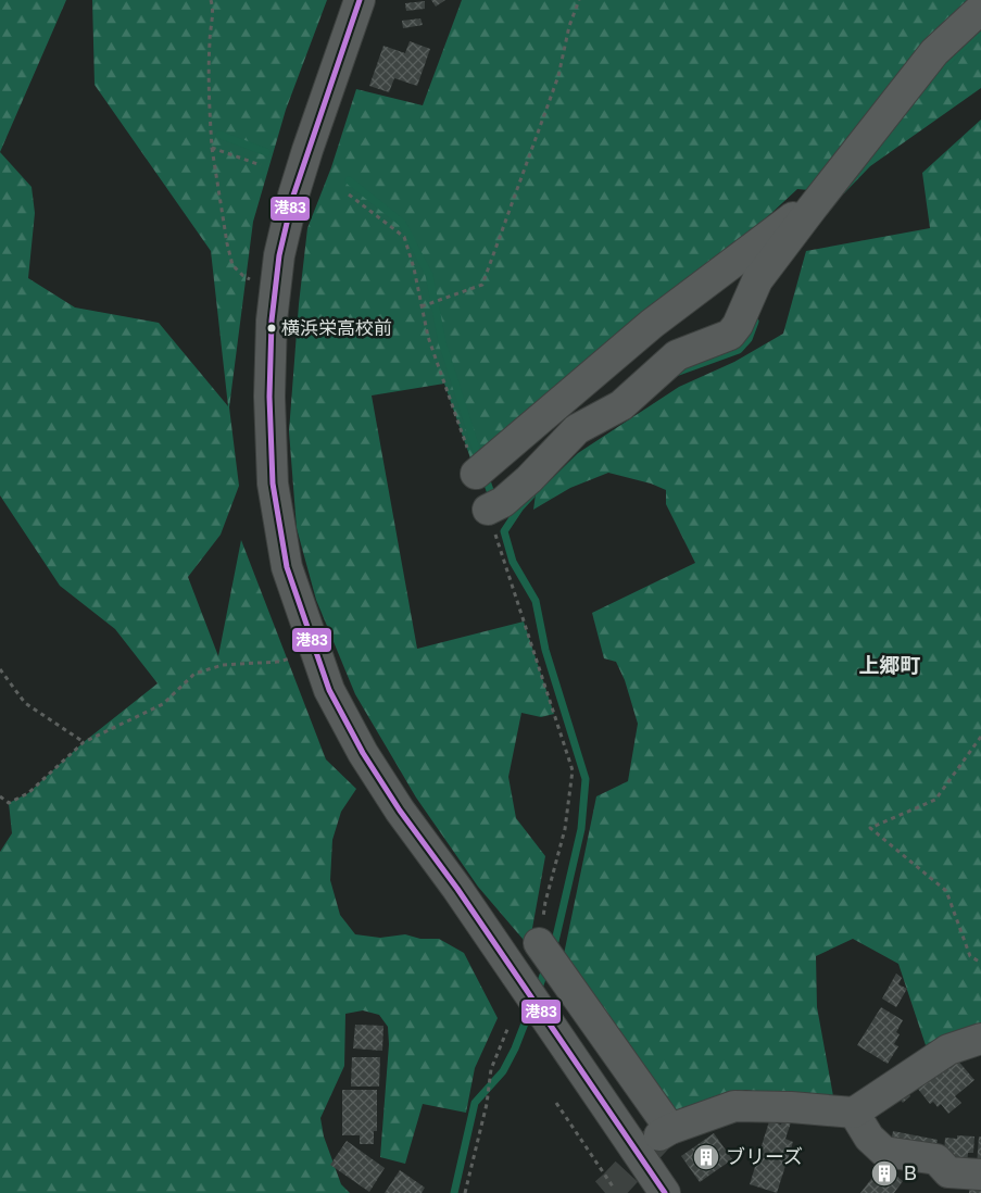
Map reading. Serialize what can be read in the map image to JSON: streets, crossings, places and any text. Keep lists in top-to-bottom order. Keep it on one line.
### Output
{"districts":["上郷町"],"places":{"other":["横浜栄高校前"],"building":["ブリーズ","B"]},"lines":["transit line 港83"]}
